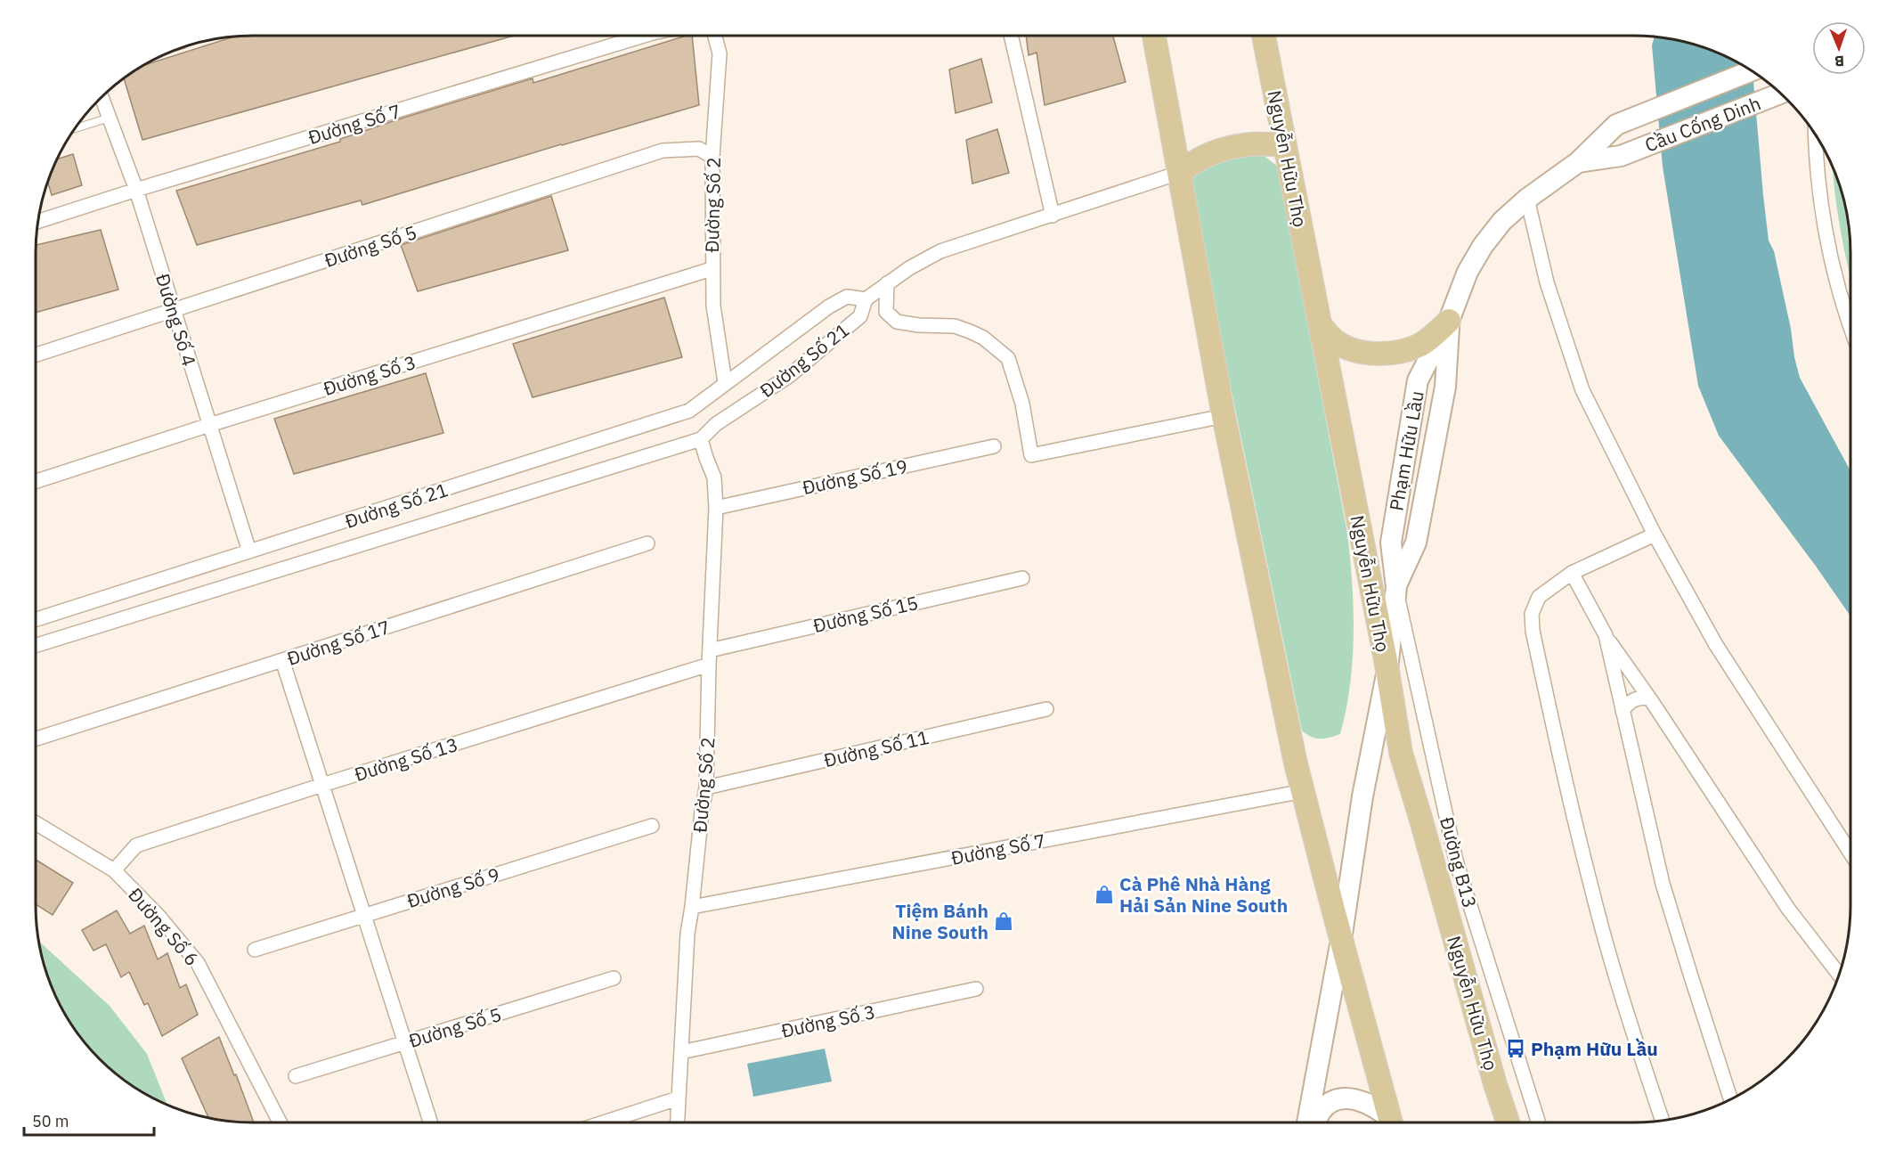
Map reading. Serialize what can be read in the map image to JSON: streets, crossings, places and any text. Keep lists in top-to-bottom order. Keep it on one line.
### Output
{"streets":{"main road":["Cầu Cống Dinh","Nguyễn Hữu Thọ","Phạm Hữu Lầu"],"street":["Đường Số 7","Đường Số 2","Đường Số 5","Đường Số 4","Đường Số 21","Đường Số 3","Đường Số 19","Đường Số 15","Đường Số 17","Đường Số 11","Đường Số 13","Đường B13","Đường Số 9","Đường Số 6"]},"crossings":[["Đường Số 7","Đường Số 2"],["Đường Số 7","Đường Số 4"],["Cầu Cống Dinh","Phạm Hữu Lầu"],["Nguyễn Hữu Thọ","Phạm Hữu Lầu"],["Đường Số 2","Đường Số 5"],["Đường Số 2","Đường Số 21"],["Đường Số 2","Đường Số 3"],["Đường Số 2","Đường Số 19"],["Đường Số 2","Đường Số 15"],["Đường Số 2","Đường Số 11"],["Đường Số 2","Đường Số 13"],["Đường Số 5","Đường Số 4"],["Đường Số 4","Đường Số 21"],["Đường Số 4","Đường Số 3"],["Phạm Hữu Lầu","Đường B13"],["Đường Số 13","Đường Số 6"]],"places":{"shop":["Cà Phê Nhà Hàng Hải Sản Nine South","Tiệm Bánh Nine South"],"bus stop":["Phạm Hữu Lầu"]},"scale_bar":"50 m","north":"bottom"}
